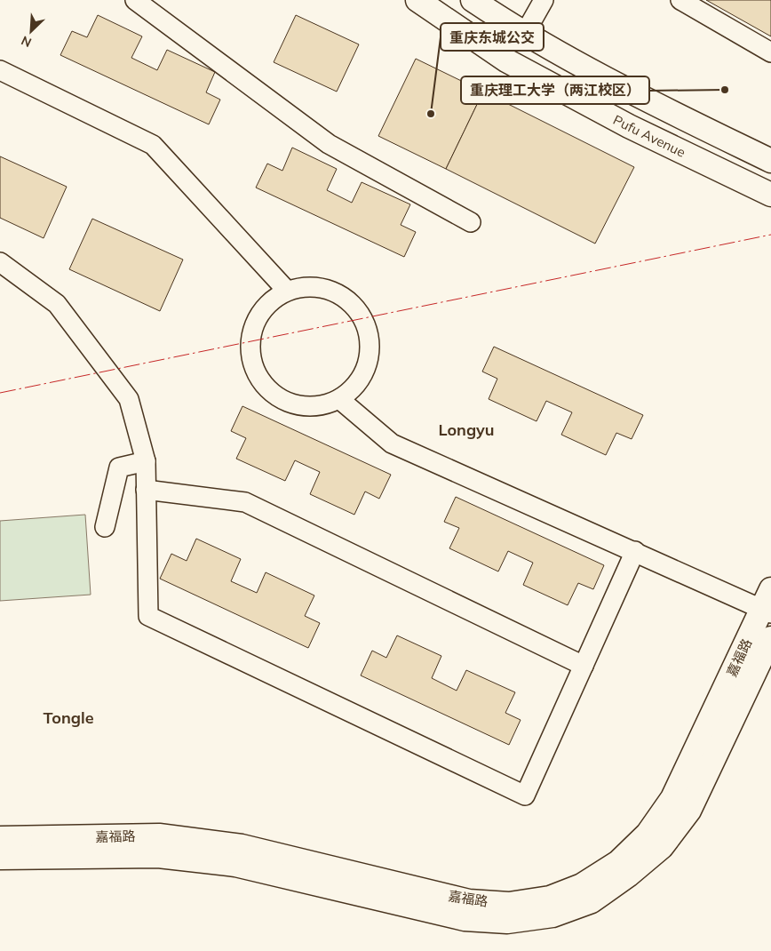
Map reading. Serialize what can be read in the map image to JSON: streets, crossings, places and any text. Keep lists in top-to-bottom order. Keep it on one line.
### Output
{"streets":{"main road":["Pufu Avenue","嘉福路"]},"districts":["Longyu","Tongle"],"places":["重庆理工大学（两江校区）","重庆东城公交"],"north":"bottom left"}
